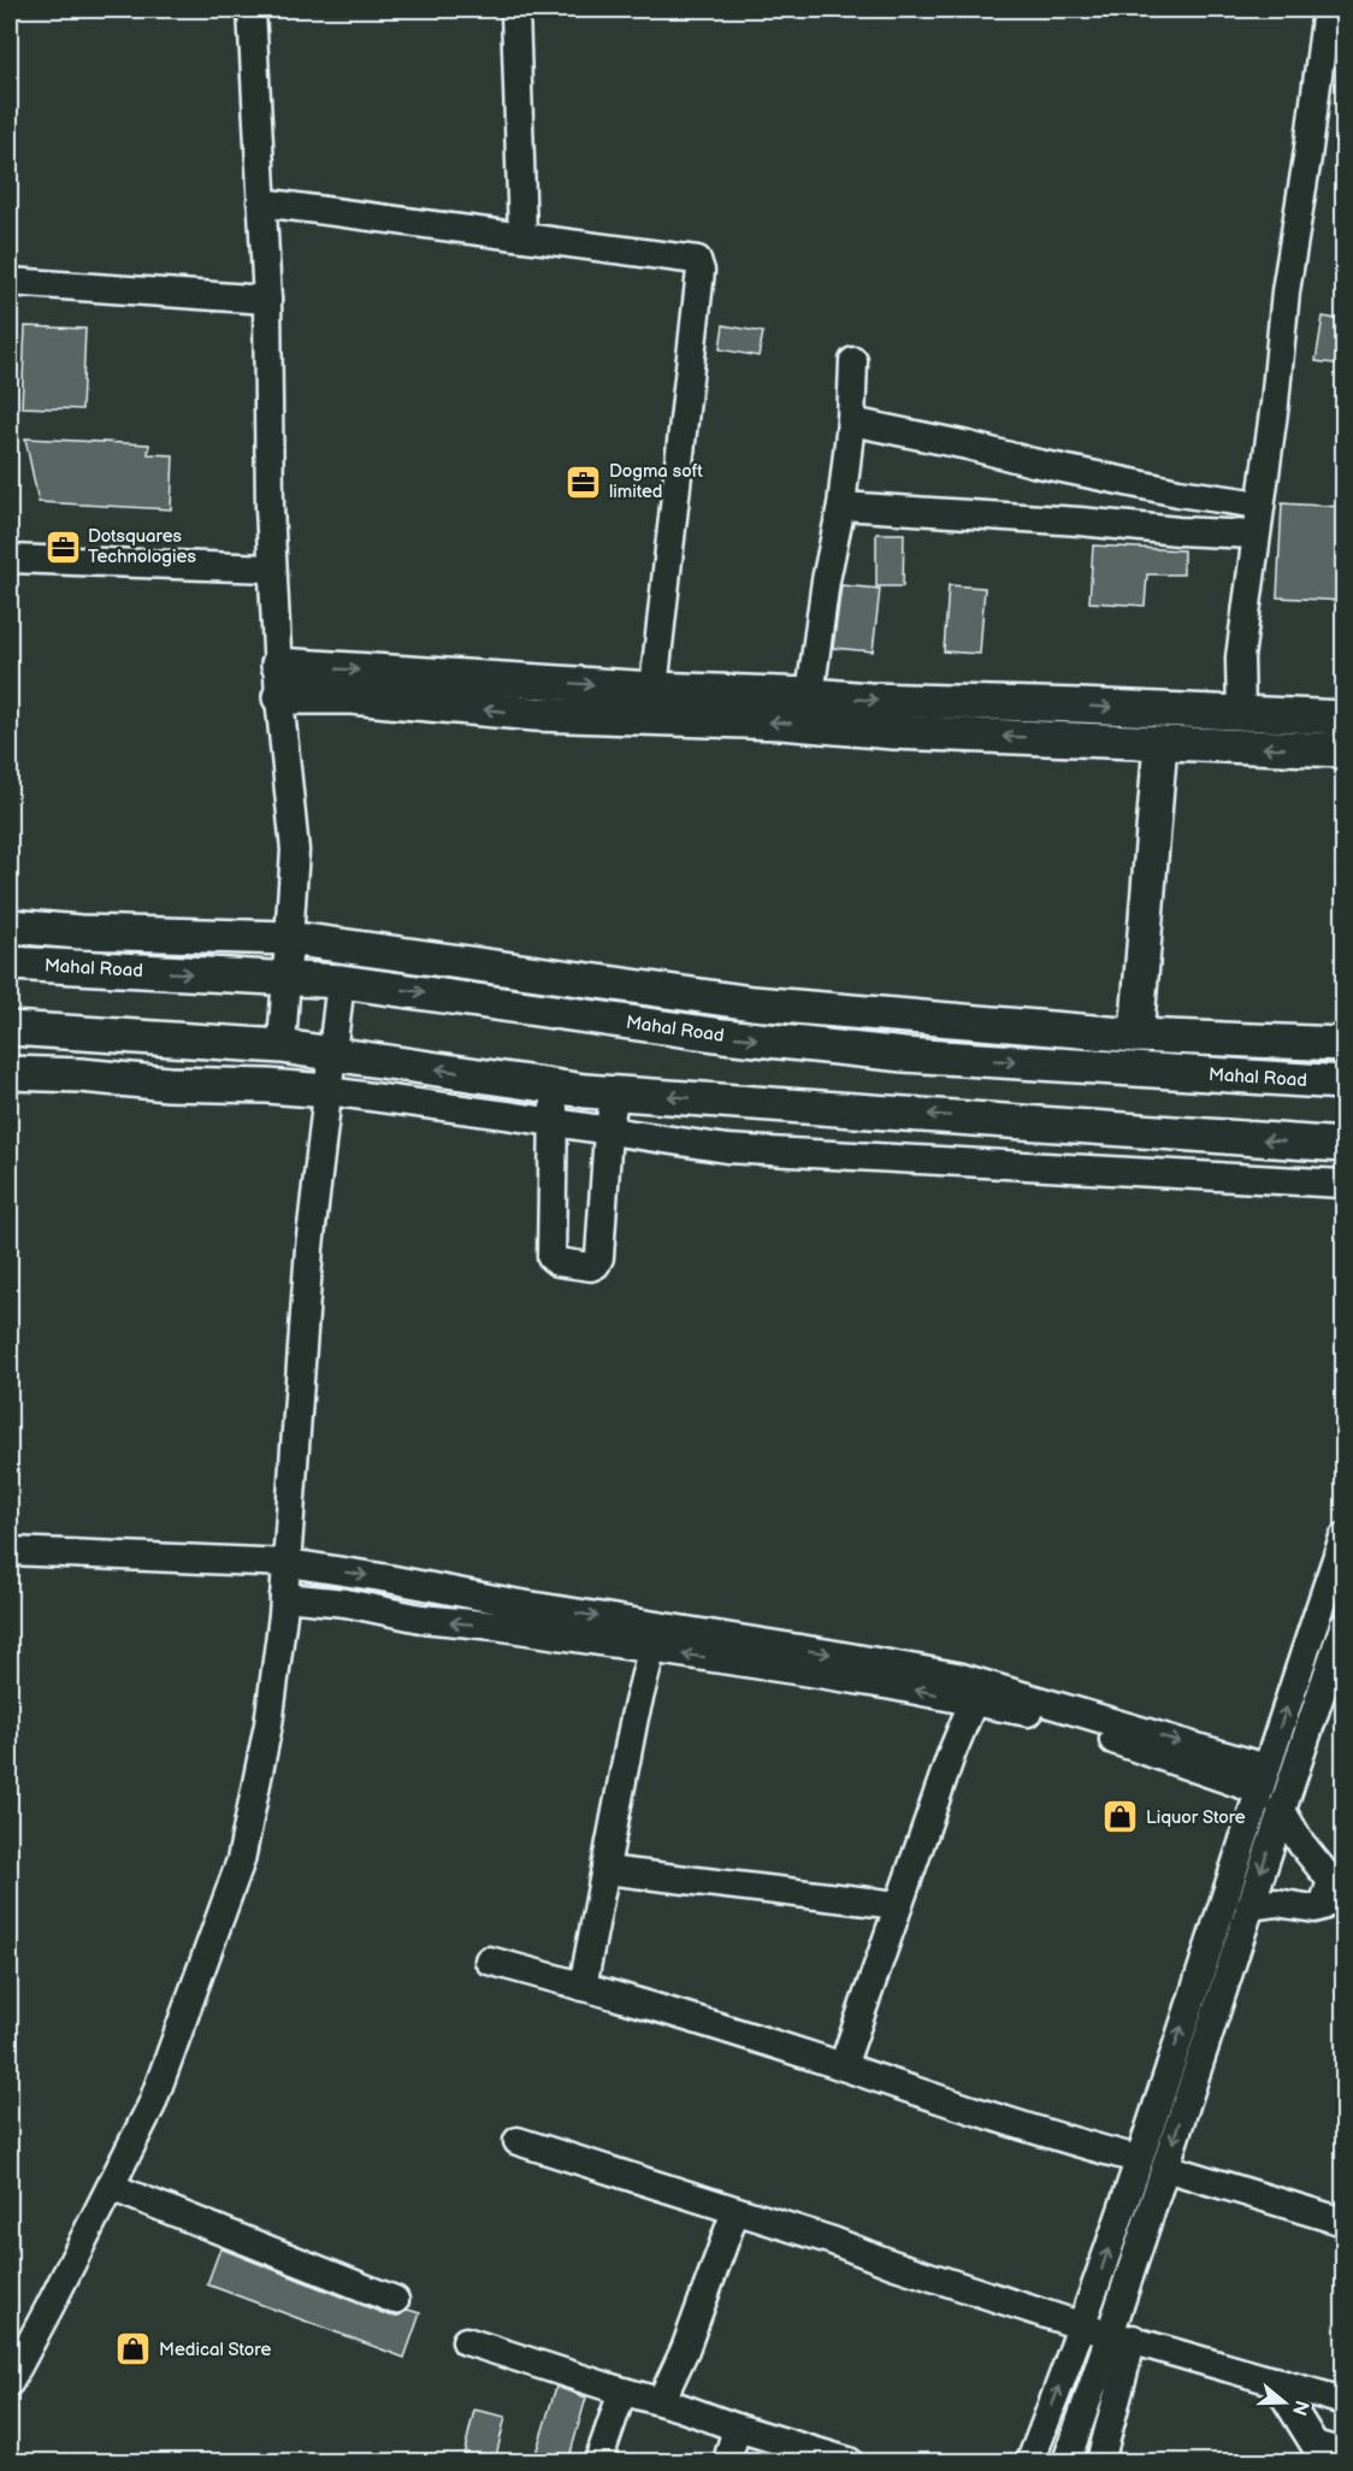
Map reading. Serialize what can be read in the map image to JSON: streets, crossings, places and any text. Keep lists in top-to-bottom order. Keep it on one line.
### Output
{"streets":{"main road":["Mahal Road"]},"places":{"office":["Dogma soft limited","Dotsquares Technologies"],"shop":["Liquor Store","Medical Store"]},"north":"right"}
